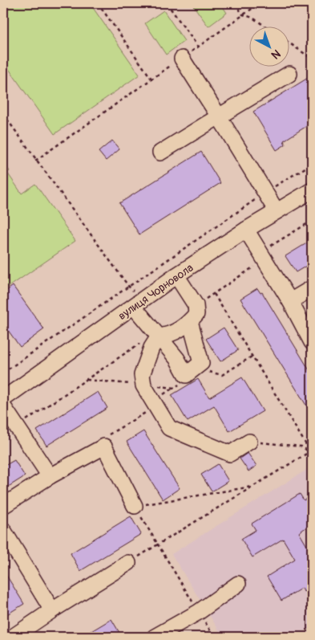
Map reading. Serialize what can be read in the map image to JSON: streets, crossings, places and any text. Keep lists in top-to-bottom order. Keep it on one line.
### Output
{"streets":{"street":["вулиця Чорновола"]},"north":"bottom right"}
